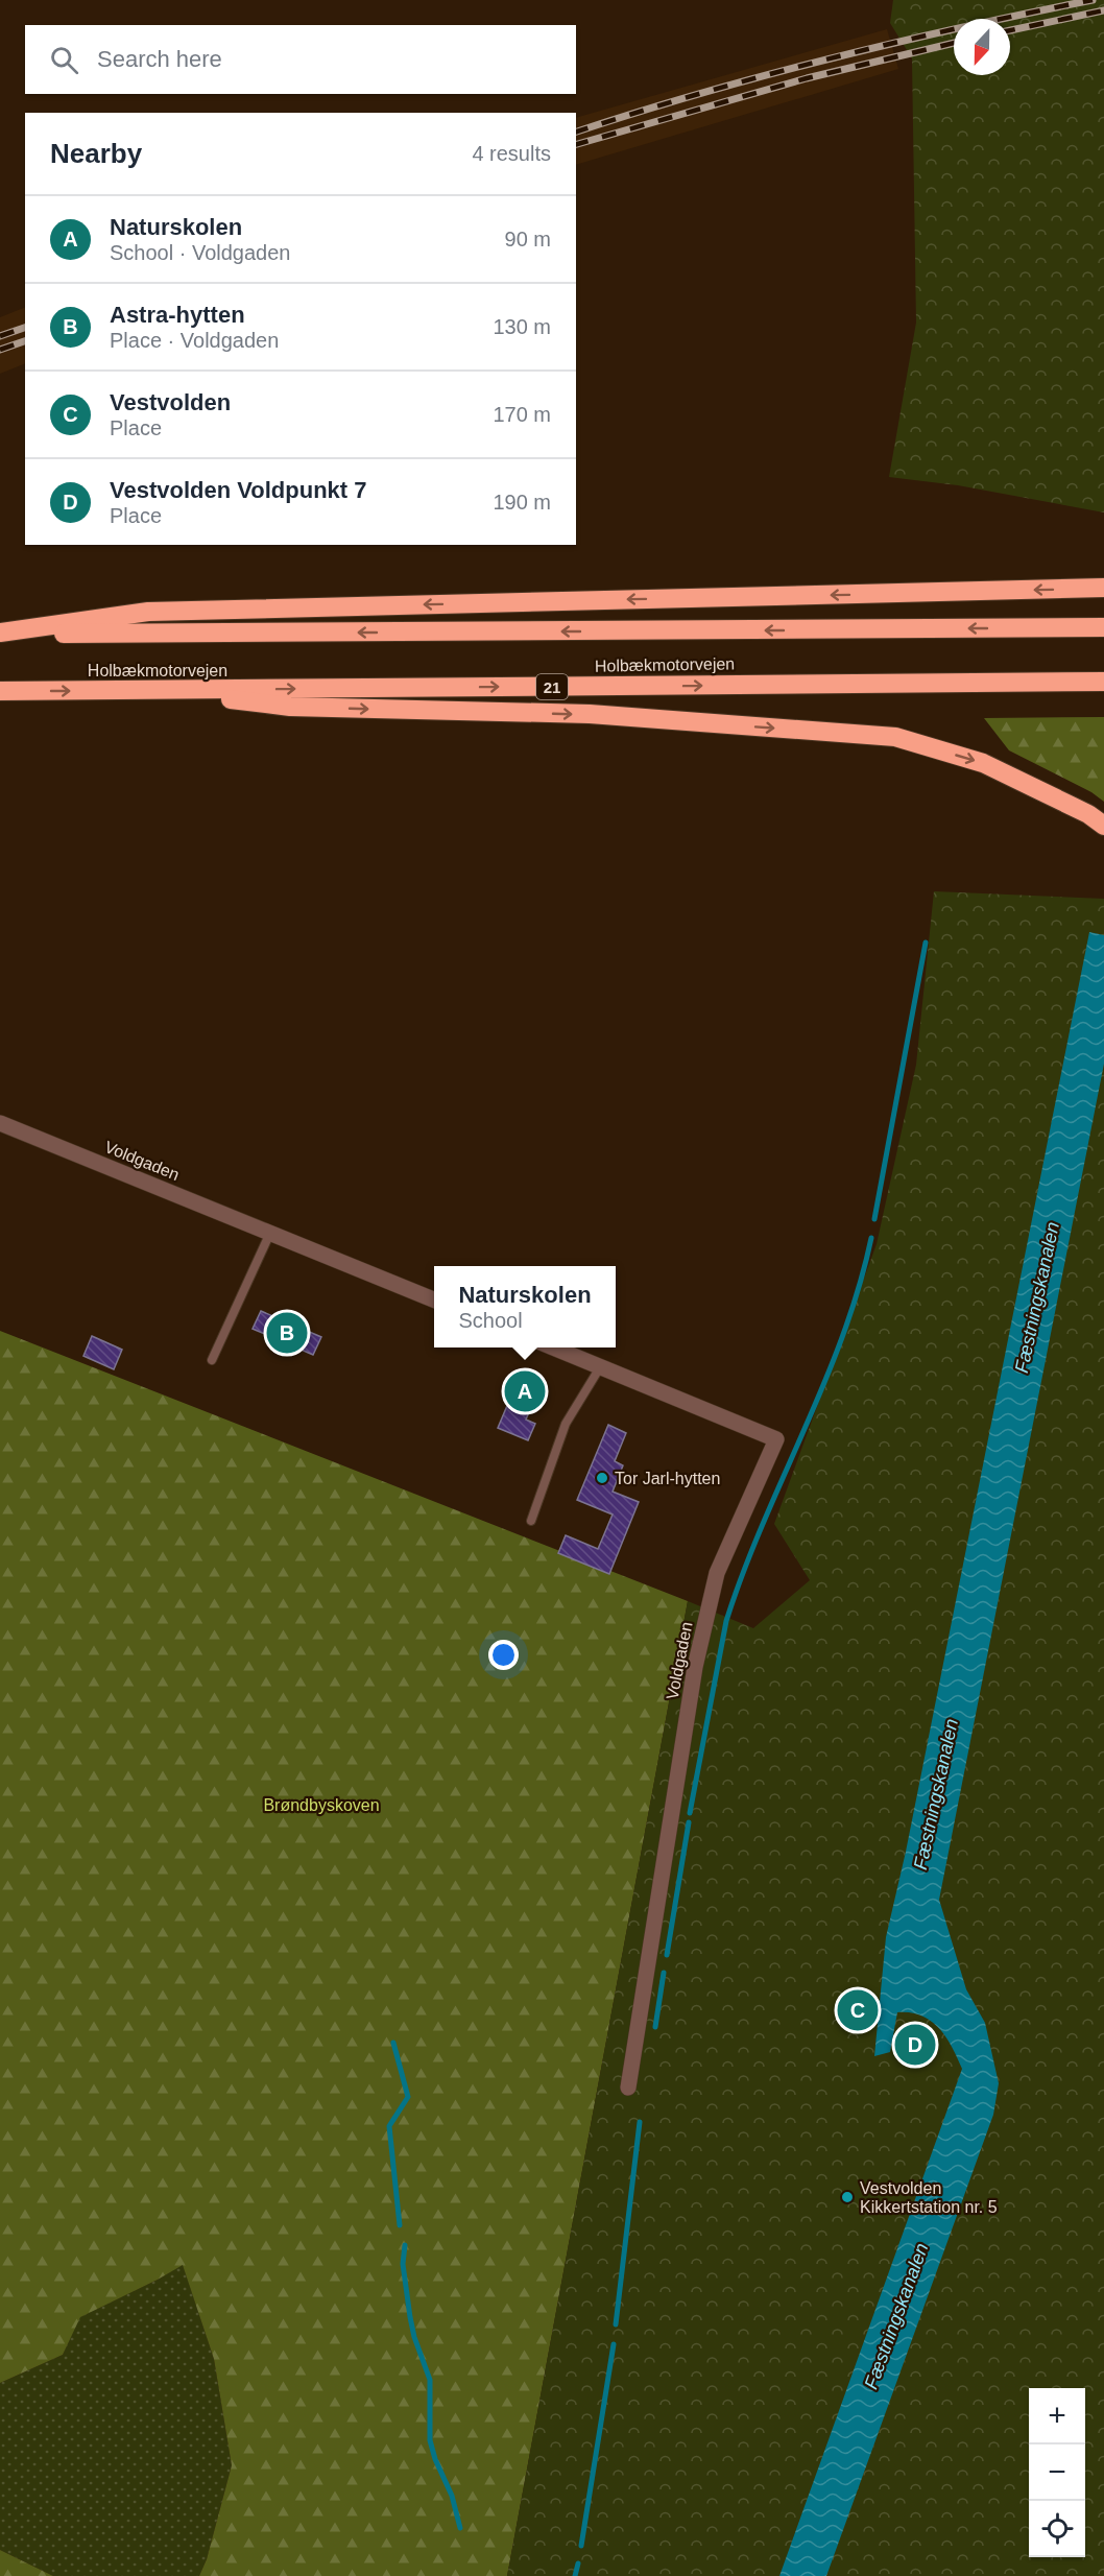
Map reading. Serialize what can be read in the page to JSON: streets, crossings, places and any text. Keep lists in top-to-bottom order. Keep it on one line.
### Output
{"streets":{"highway":["Holbækmotorvejen","21"],"street":["Voldgaden"]},"water":["Fæstningskanalen"],"parks":["Brøndbyskoven"],"places":["Tor Jarl-hytten","Vestvolden Kikkertstation nr. 5"],"north":"bottom","page":{"search":"Search here","heading":["Nearby","4 results"],"list":[{"mark":"A","name":"Naturskolen","note":"School · Voldgaden","value":"90 m"},{"mark":"B","name":"Astra-hytten","note":"Place · Voldgaden","value":"130 m"},{"mark":"C","name":"Vestvolden","note":"Place","value":"170 m"},{"mark":"D","name":"Vestvolden Voldpunkt 7","note":"Place","value":"190 m"}],"popup":["Naturskolen","School"],"pins":["B","A","C","D"],"map_buttons":["+","−"]}}
